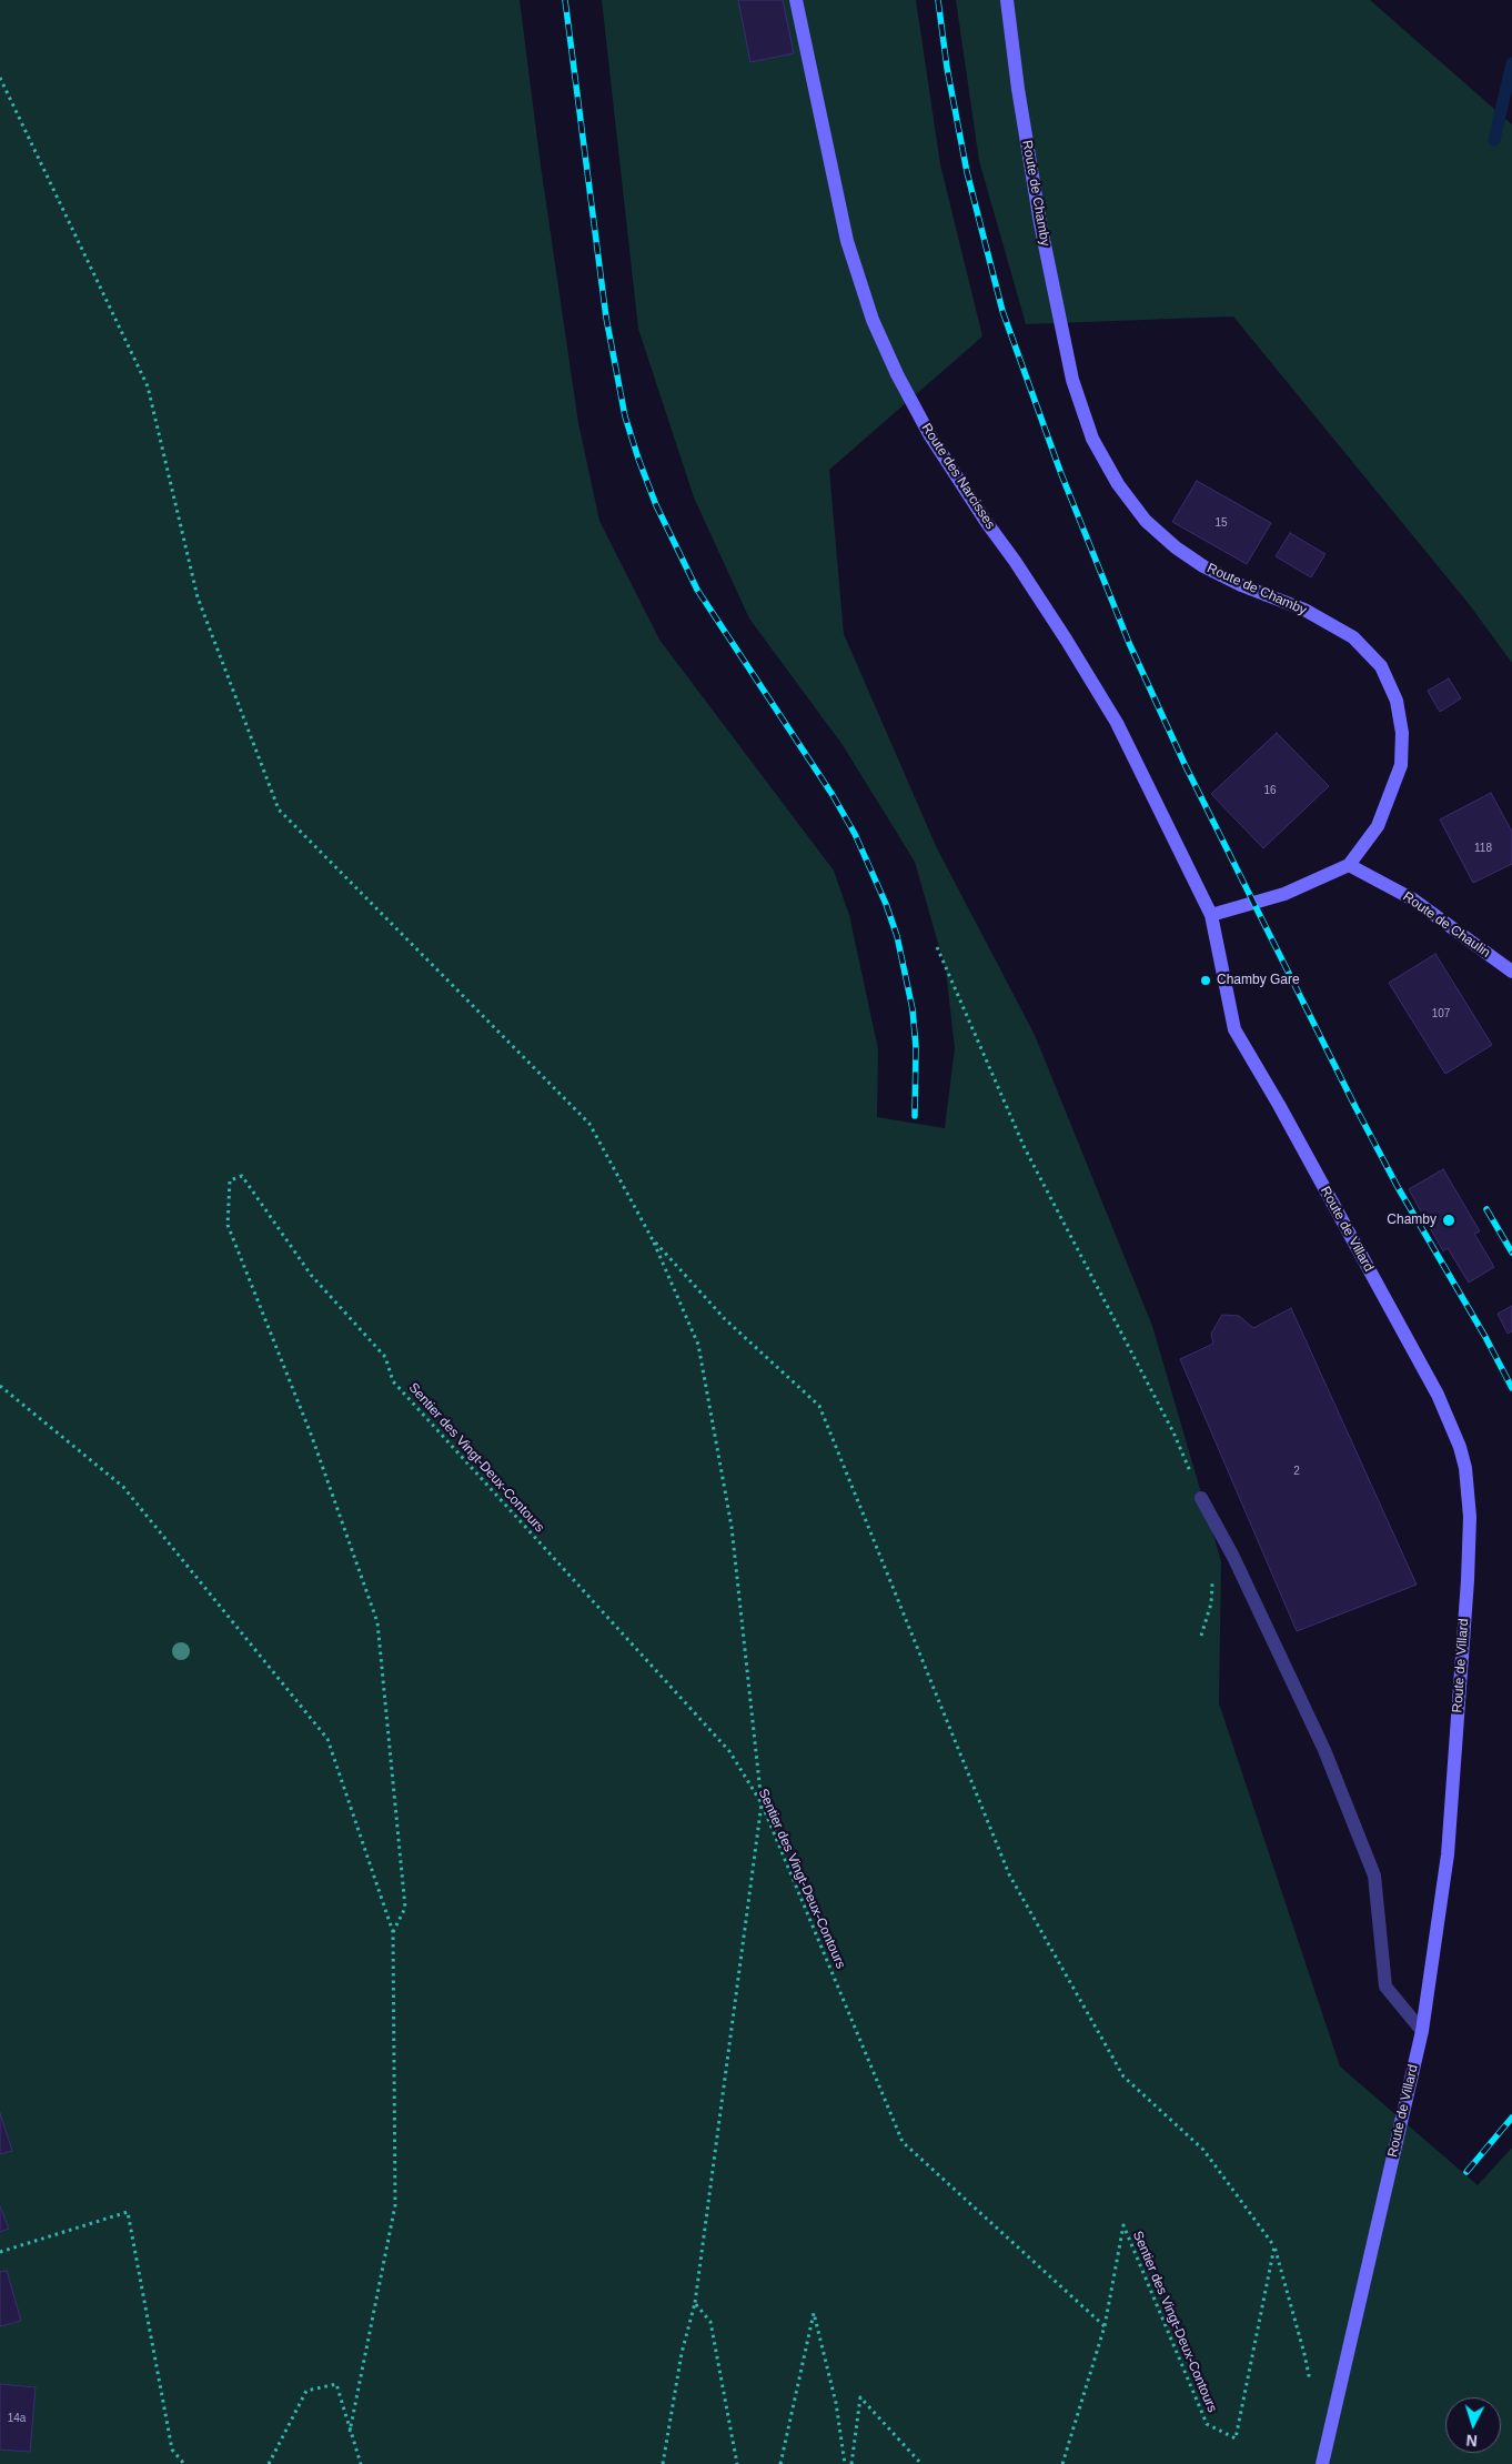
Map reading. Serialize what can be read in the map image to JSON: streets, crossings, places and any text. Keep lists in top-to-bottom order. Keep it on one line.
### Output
{"streets":{"street":["Route de Chamby","Route des Narcisses","Route de Chaulin","Route de Villard"],"path":["Sentier des Vingt-Deux-Contours"]},"crossings":[["Route de Chamby","Route des Narcisses"],["Route de Chamby","Route de Chaulin"],["Route de Chamby","Route de Villard"],["Route des Narcisses","Route de Villard"]],"places":["Chamby Gare","Chamby"],"house_numbers":["15","16","118","107","2","14a"],"north":"bottom"}
